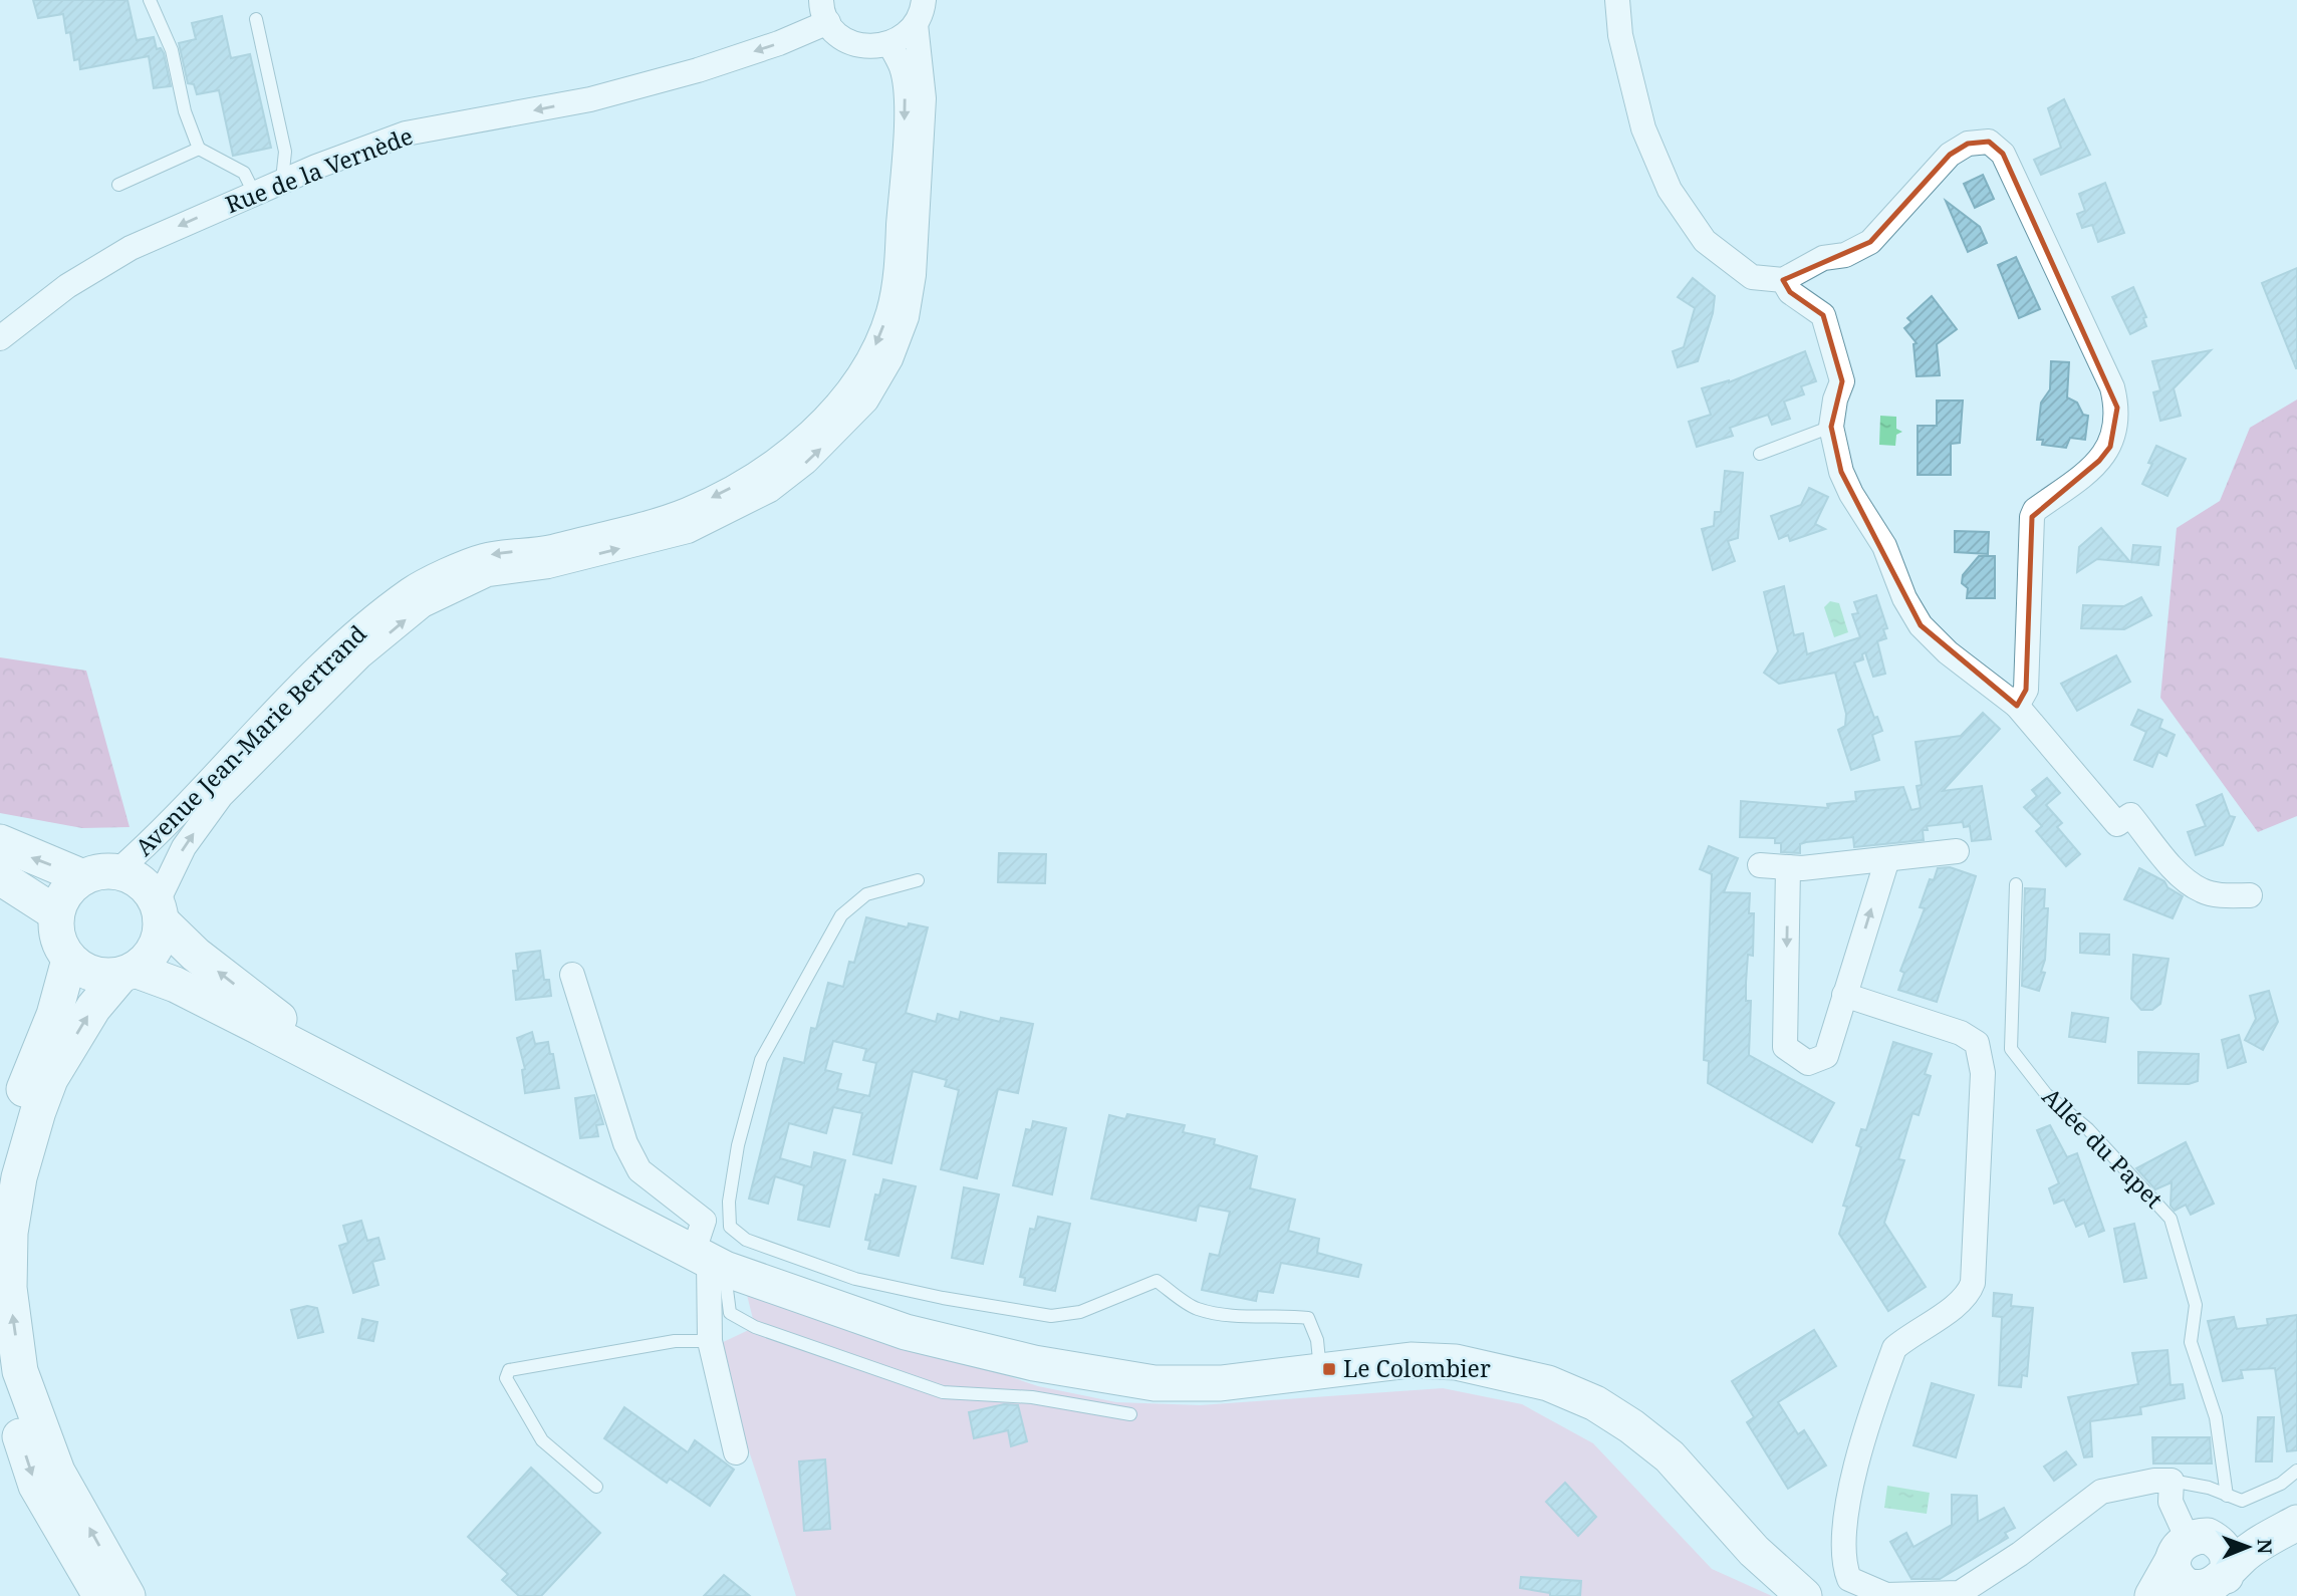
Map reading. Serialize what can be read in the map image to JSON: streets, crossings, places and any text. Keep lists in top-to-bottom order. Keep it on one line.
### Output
{"streets":{"street":["Rue de la Vernède","Avenue Jean-Marie Bertrand"],"lane":["Allée du Papet"]},"one_way":["Rue de la Vernède"],"places":{"transit":["Le Colombier"]},"north":"right"}
